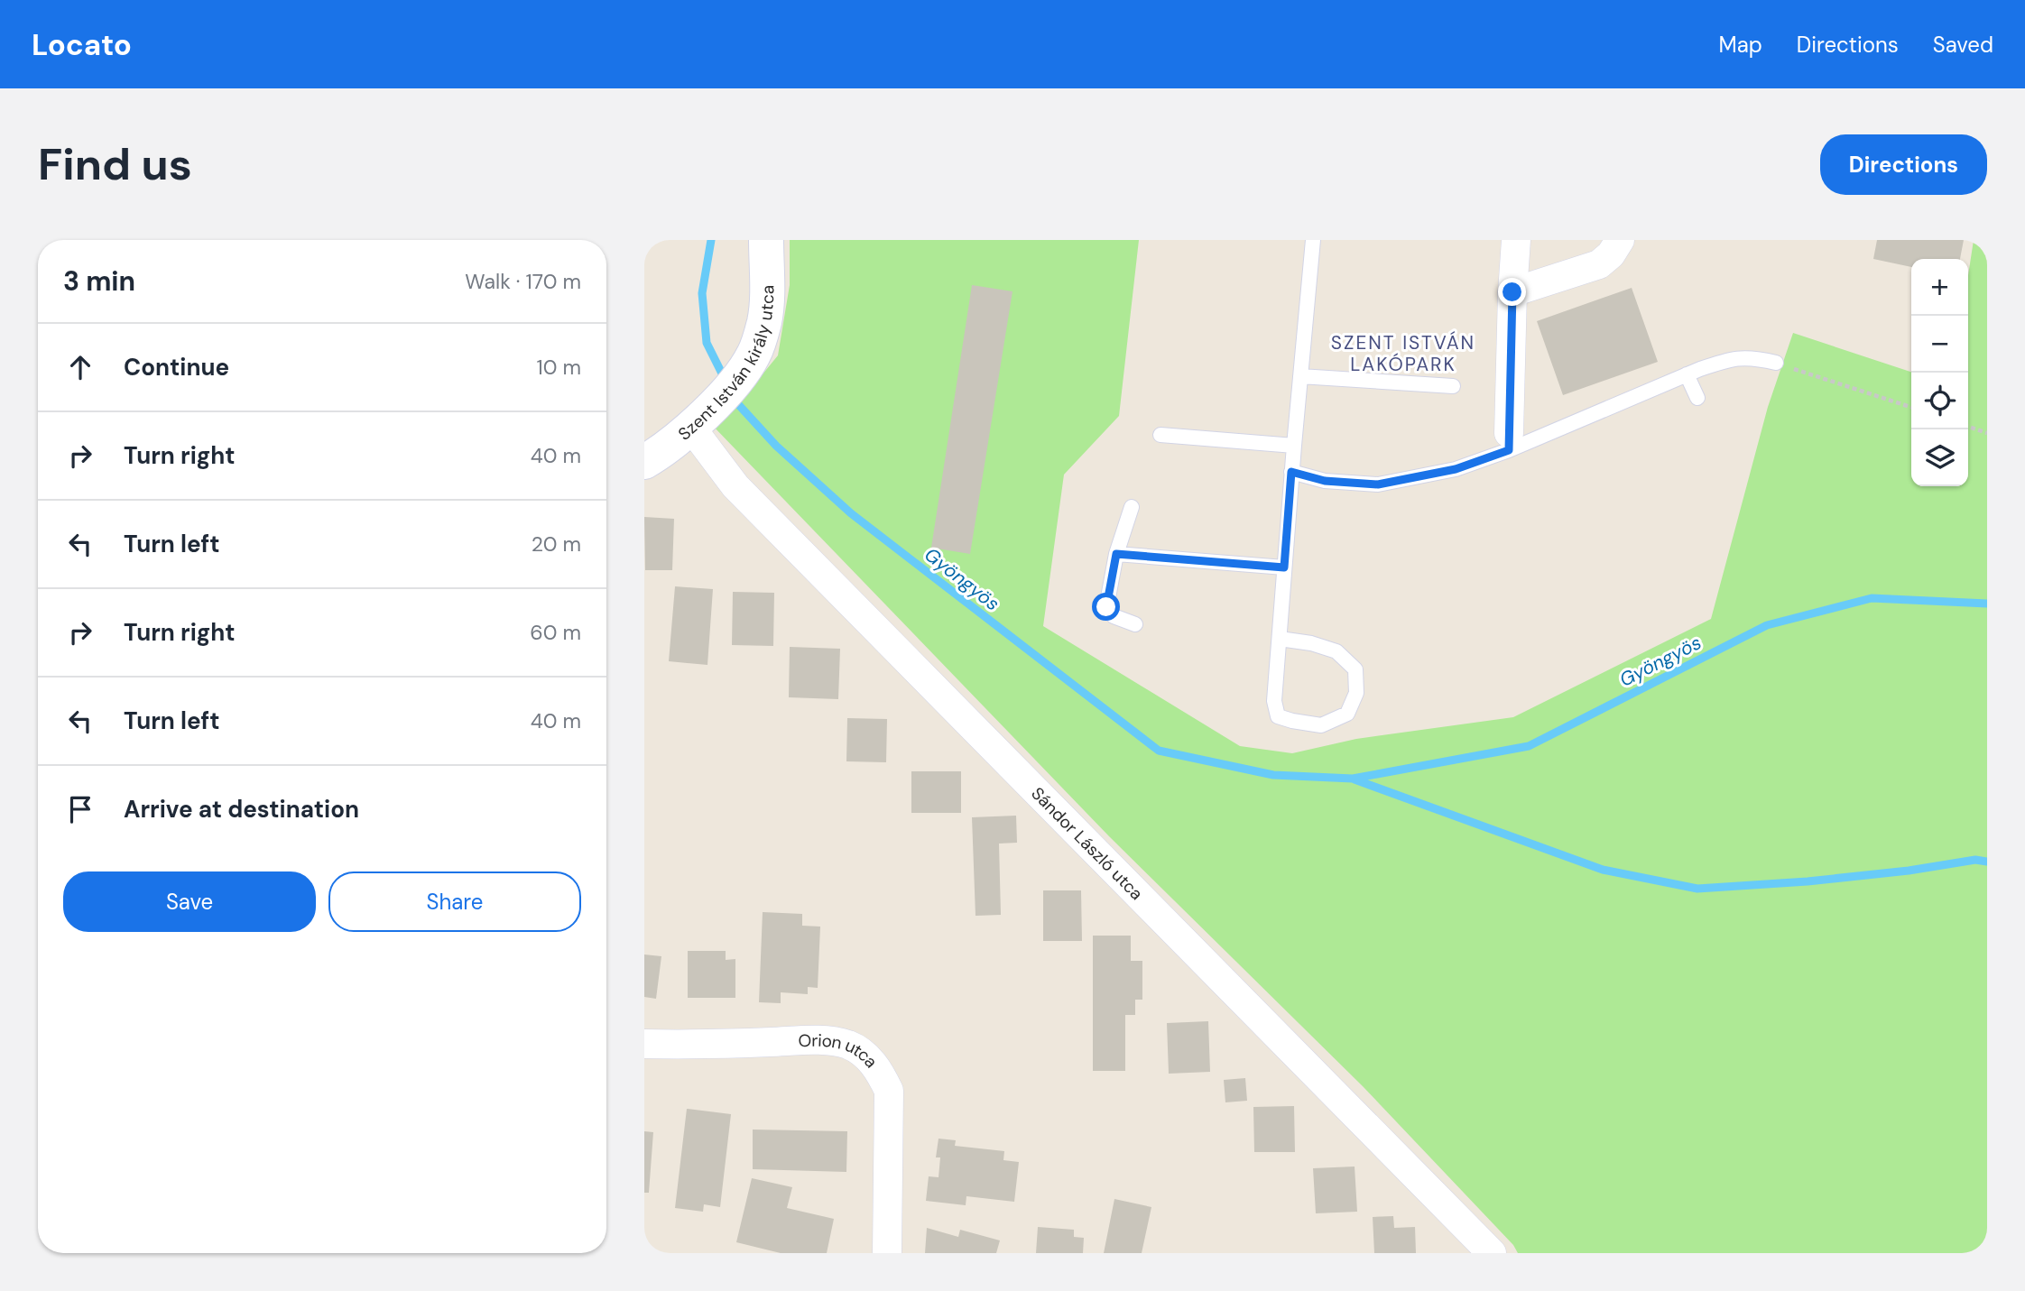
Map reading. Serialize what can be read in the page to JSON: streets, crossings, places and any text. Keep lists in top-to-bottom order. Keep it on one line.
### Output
{"streets":{"street":["Szent István király utca","Sándor László utca","Orion utca"]},"crossings":[["Szent István király utca","Sándor László utca"]],"districts":["SZENT ISTVÁN LAKÓPARK"],"water":["Gyöngyös"],"page":{"header":"Locato","nav":["Map","Directions","Saved"],"buttons":["Directions",["Save","Share"]],"title":"Find us","heading":["3 min","Walk · 170 m"],"map_buttons":["+","−"],"list":[["Continue","10 m"],["Turn right","40 m"],["Turn left","20 m"],["Turn right","60 m"],["Turn left","40 m"],"Arrive at destination"]}}
